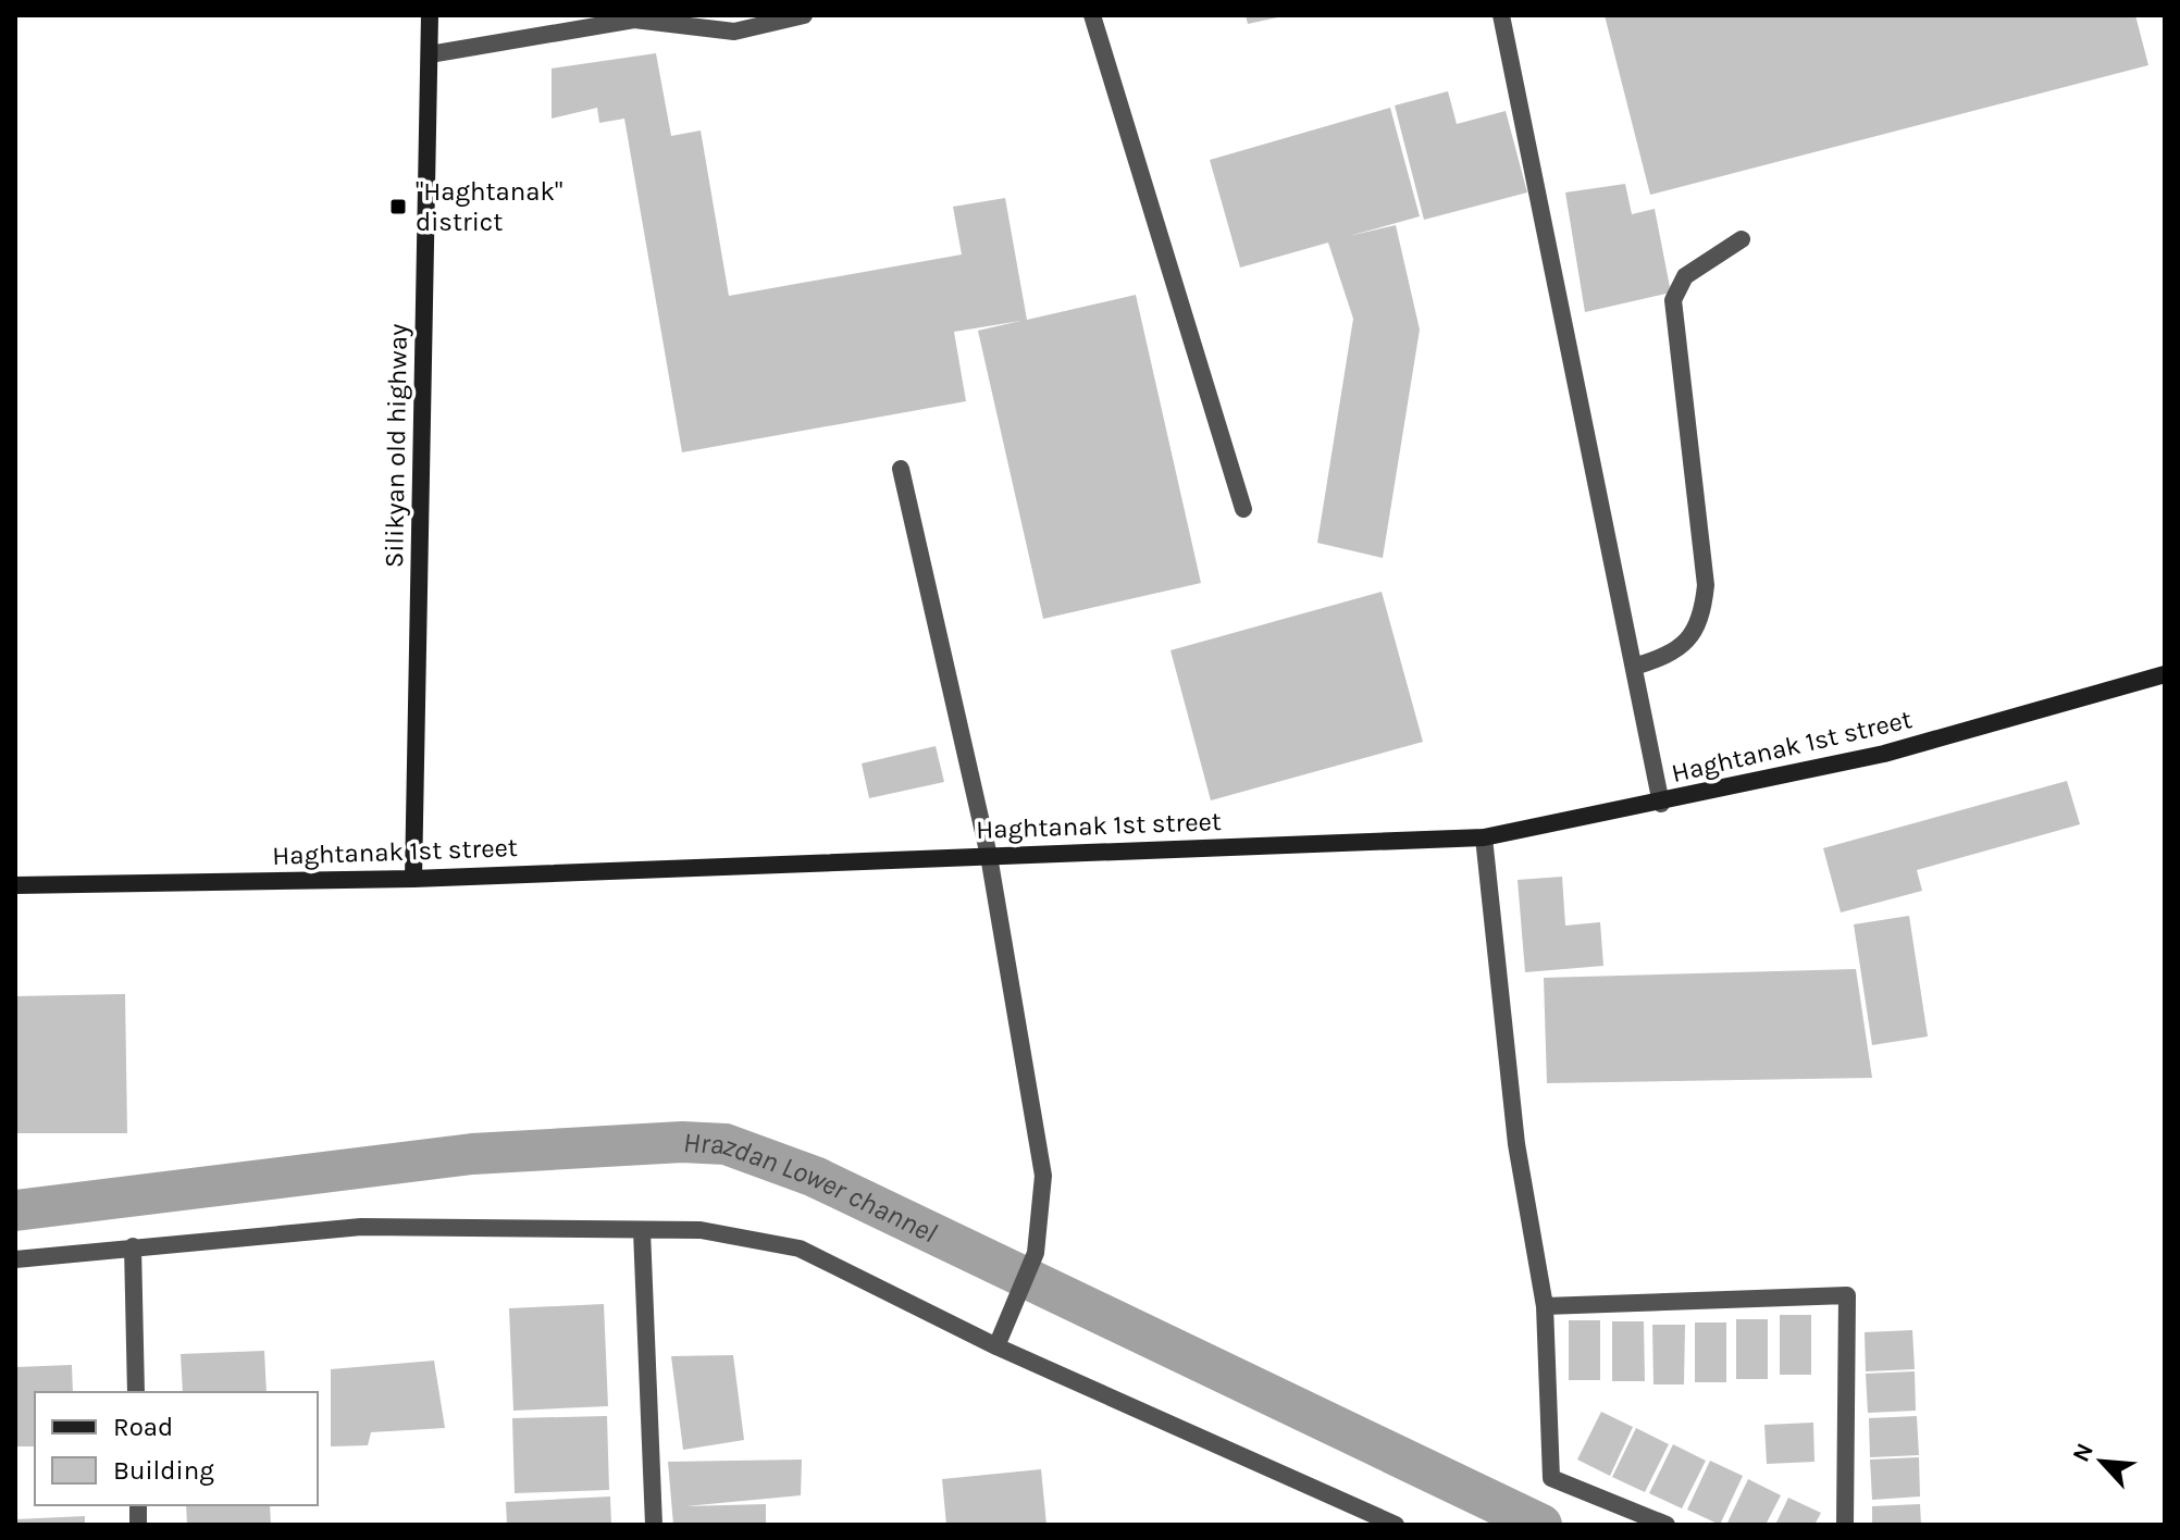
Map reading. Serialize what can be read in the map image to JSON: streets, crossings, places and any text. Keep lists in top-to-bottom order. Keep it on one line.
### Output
{"streets":{"main road":["Silikyan old highway","Haghtanak 1st street"]},"crossings":[["Silikyan old highway","Haghtanak 1st street"]],"water":["Hrazdan Lower channel"],"places":{"transit":["\"Haghtanak\" district"]},"legend":["Road","Building"],"north":"top left"}
